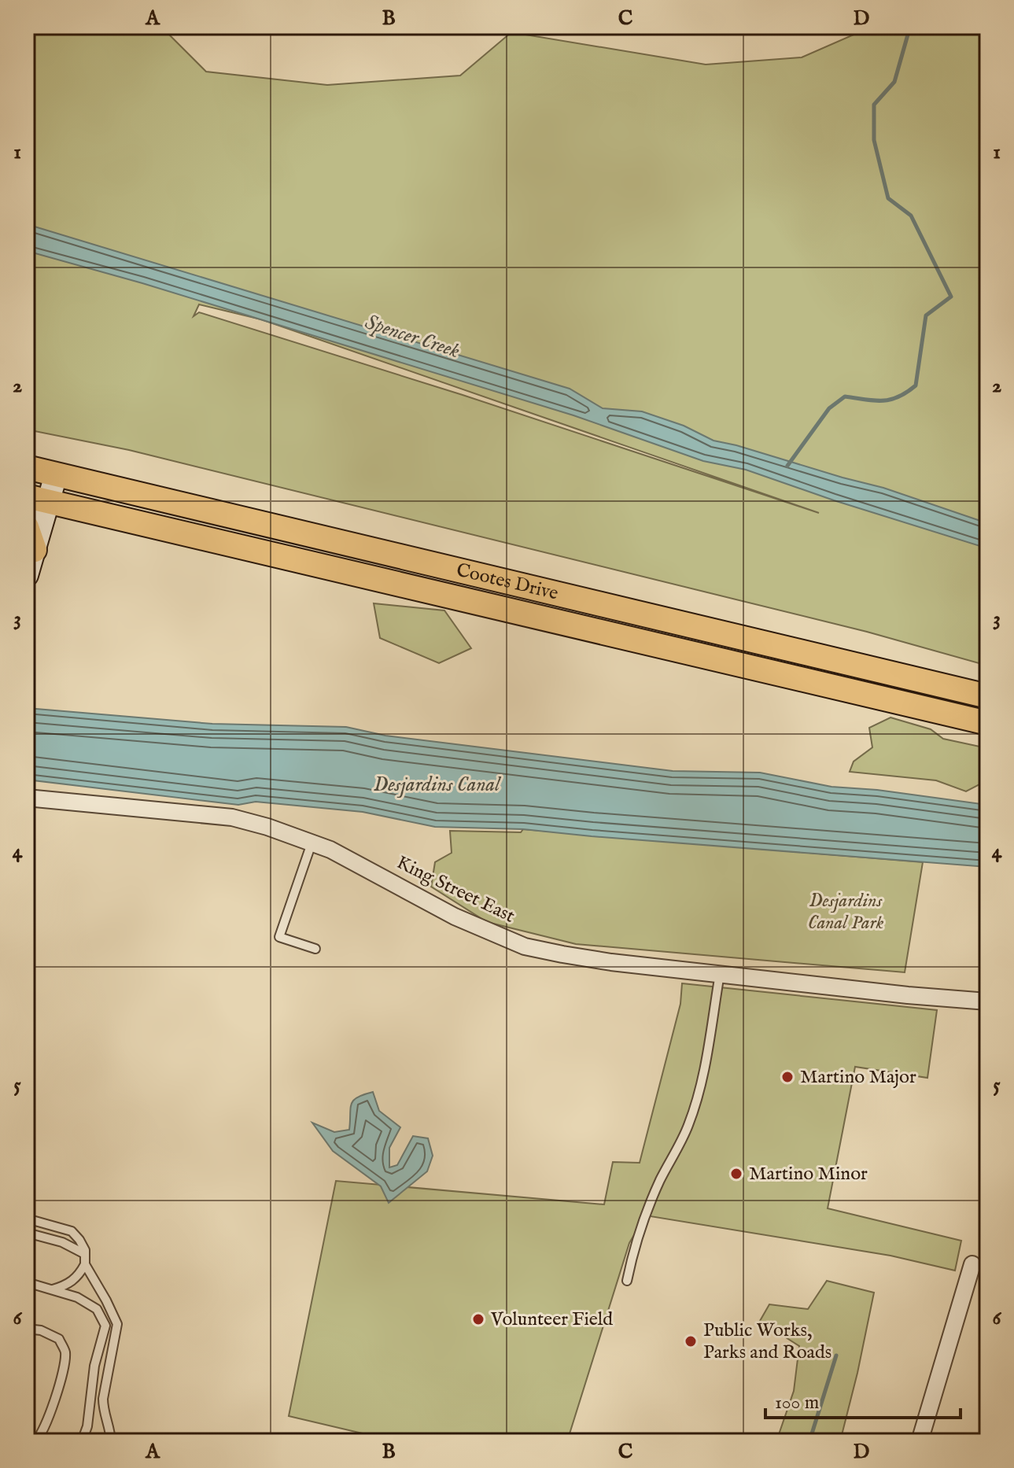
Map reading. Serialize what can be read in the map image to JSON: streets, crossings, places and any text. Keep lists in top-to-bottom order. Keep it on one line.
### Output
{"streets":{"main road":["Cootes Drive"],"street":["King Street East"]},"water":["Spencer Creek","Desjardins Canal"],"parks":["Desjardins Canal Park"],"places":["Martino Major","Martino Minor","Volunteer Field","Public Works, Parks and Roads"],"scale_bar":"100 m","grid":{"columns":["A","B","C","D"],"rows":["1","2","3","4","5","6"]}}
